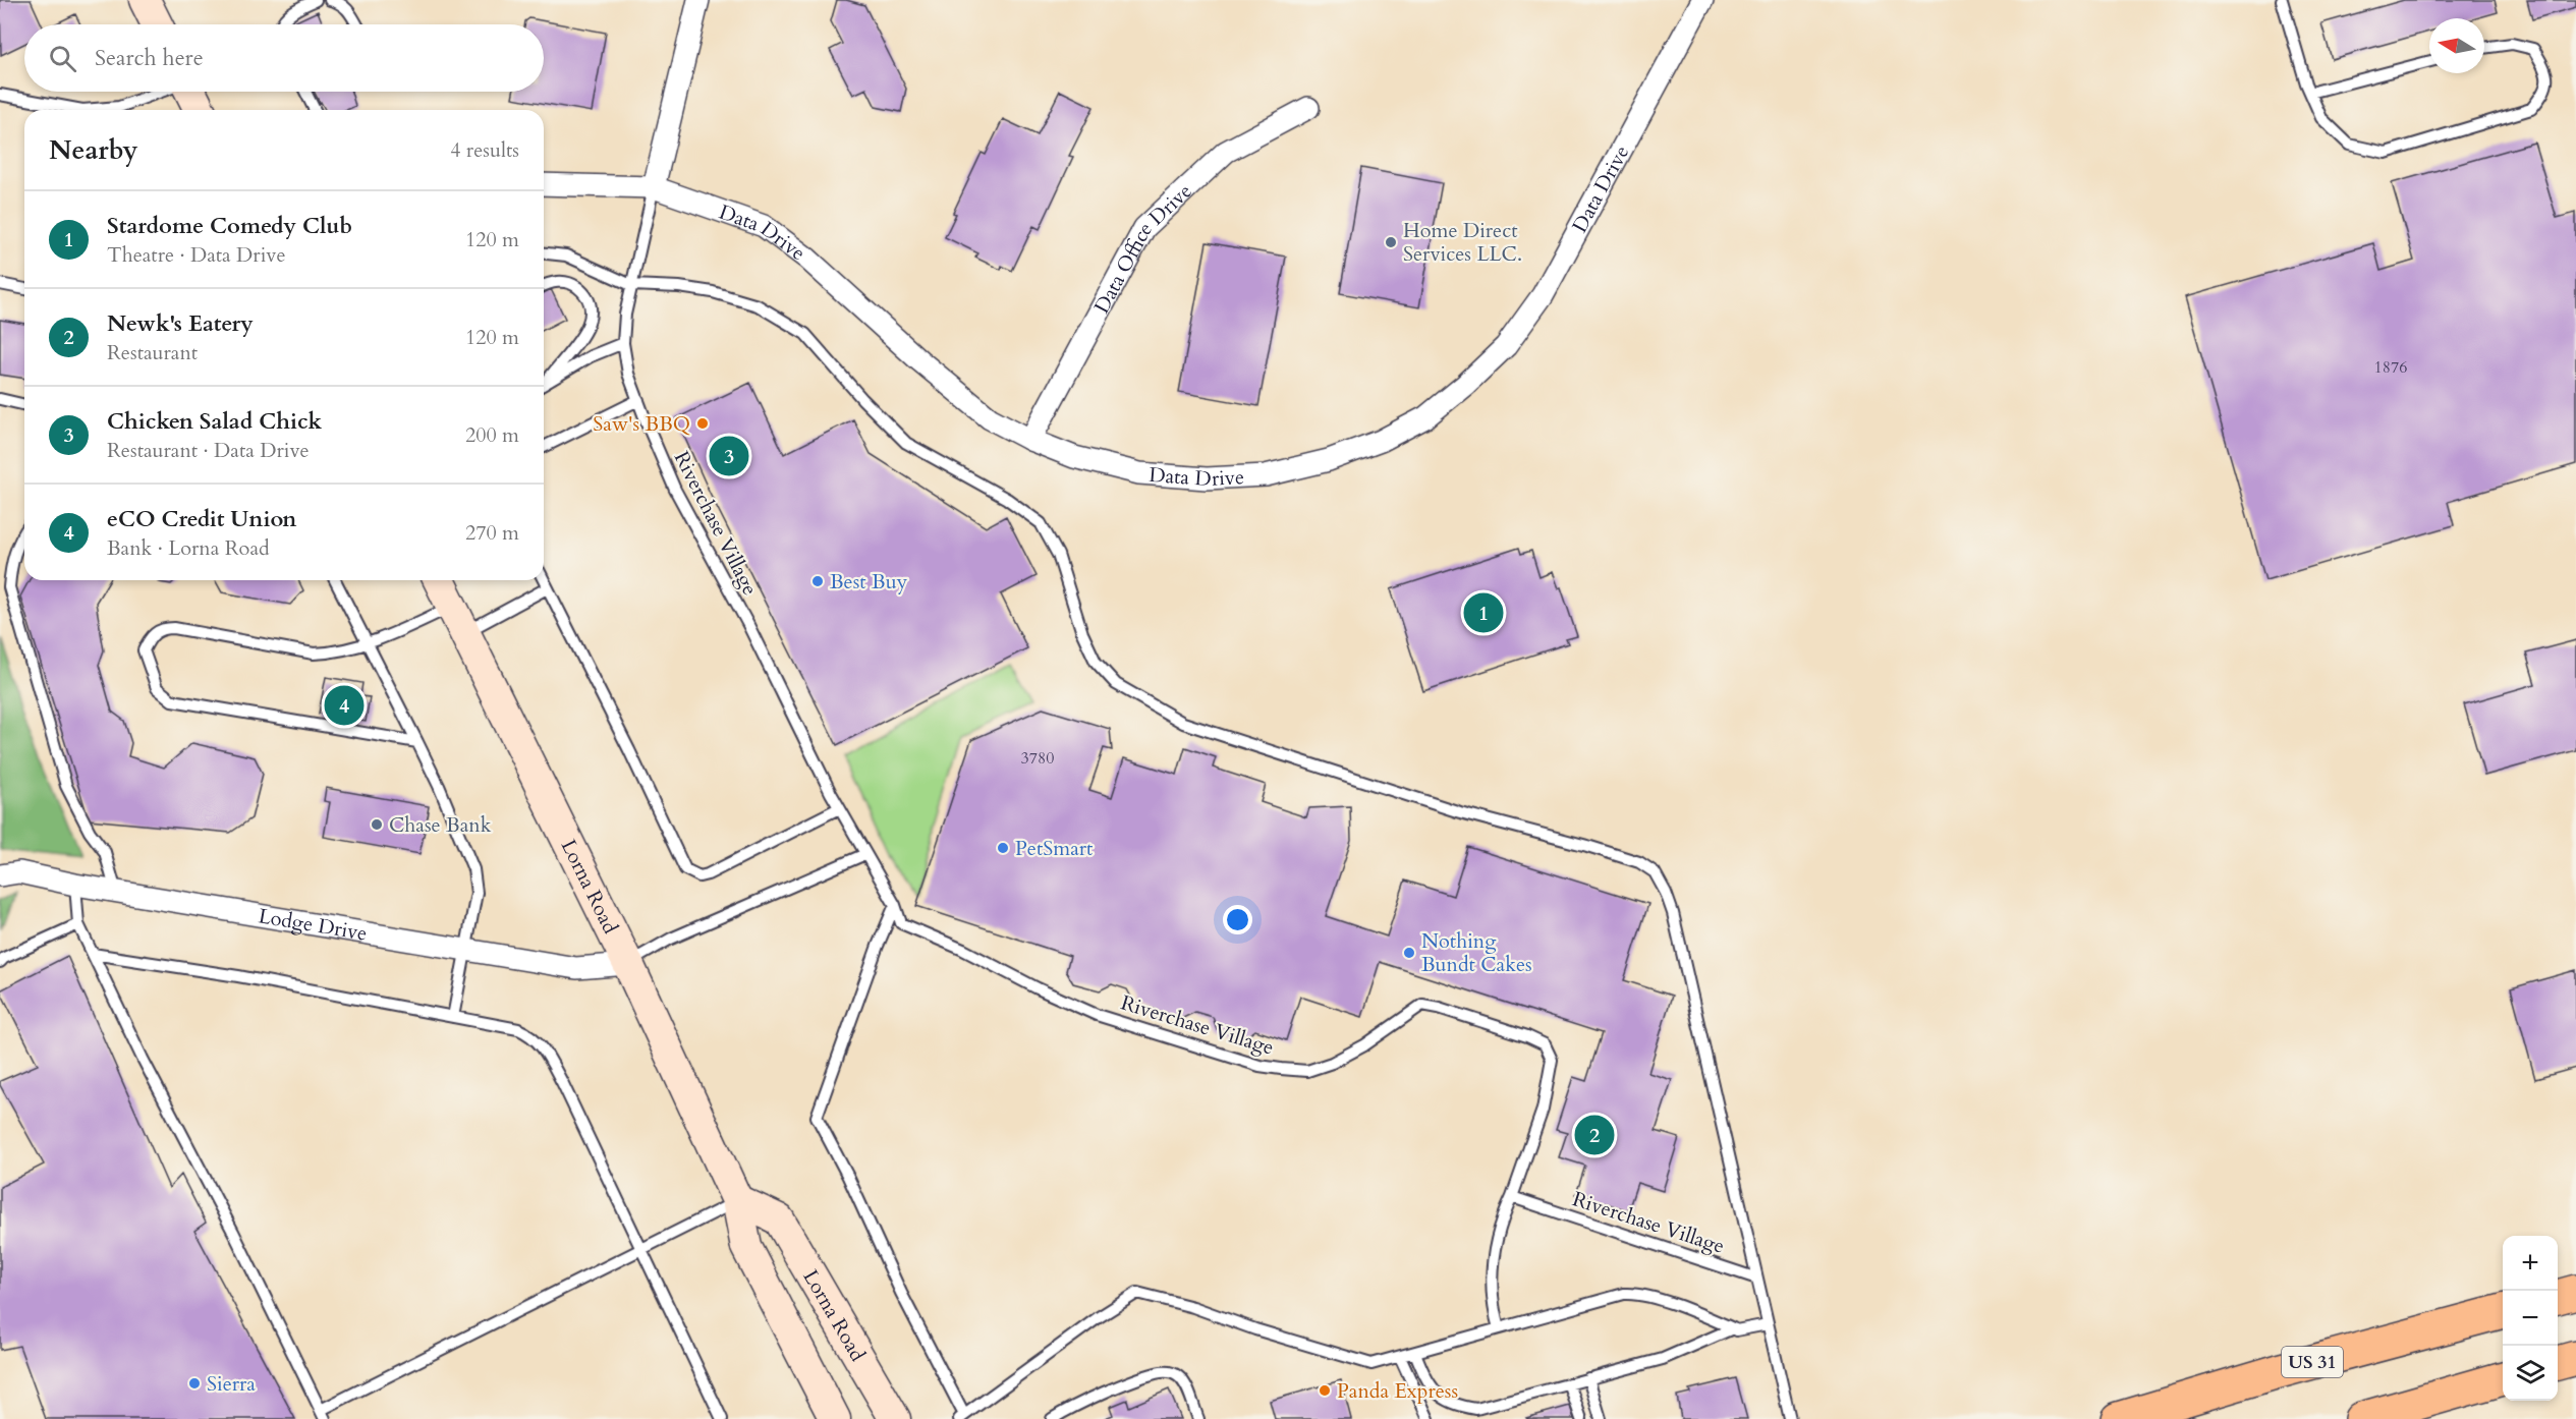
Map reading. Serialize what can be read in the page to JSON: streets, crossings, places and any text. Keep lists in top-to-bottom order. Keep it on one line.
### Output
{"streets":{"main road":["US 31"],"street":["Data Drive","Data Office Drive","Lorna Road","Lodge Drive"],"lane":["Riverchase Village"]},"crossings":[["Data Drive","Data Office Drive"],["Data Drive","Riverchase Village"],["Lorna Road","Lodge Drive"]],"places":["Home Direct Services LLC.","Saw's BBQ","Best Buy","Chase Bank","PetSmart","Nothing Bundt Cakes","Sierra","Panda Express"],"house_numbers":["1876","3780"],"north":"left","page":{"search":"Search here","heading":["Nearby","4 results"],"list":[{"mark":"1","name":"Stardome Comedy Club","note":"Theatre · Data Drive","value":"120 m"},{"mark":"2","name":"Newk's Eatery","note":"Restaurant","value":"120 m"},{"mark":"3","name":"Chicken Salad Chick","note":"Restaurant · Data Drive","value":"200 m"},{"mark":"4","name":"eCO Credit Union","note":"Bank · Lorna Road","value":"270 m"}],"pins":["3","1","4","2"],"map_buttons":["+","−"]}}
